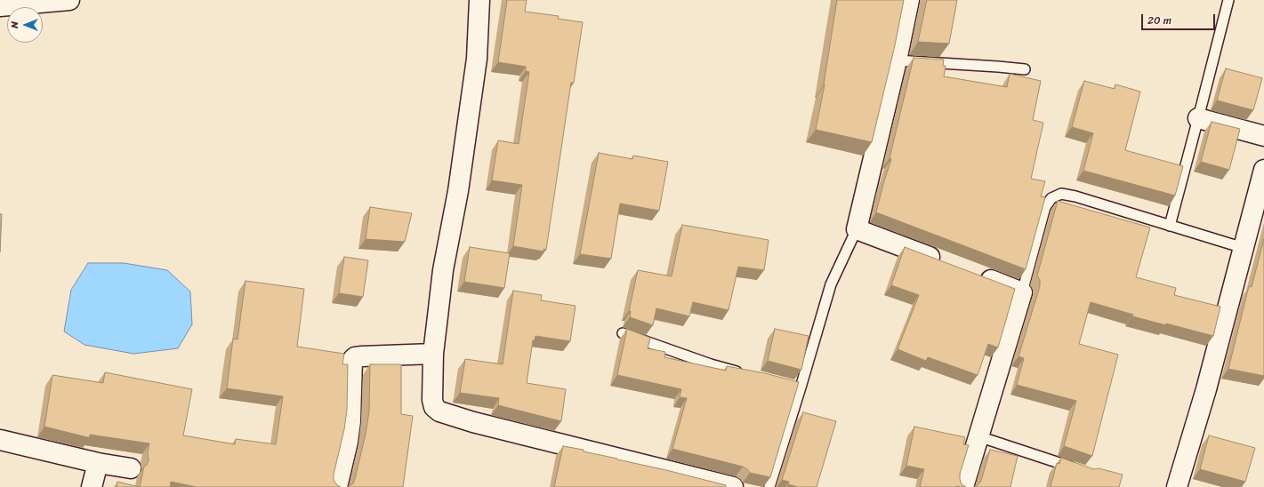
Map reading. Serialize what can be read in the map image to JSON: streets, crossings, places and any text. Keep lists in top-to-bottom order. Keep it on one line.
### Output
{"scale_bar":"20 m","north":"left"}
